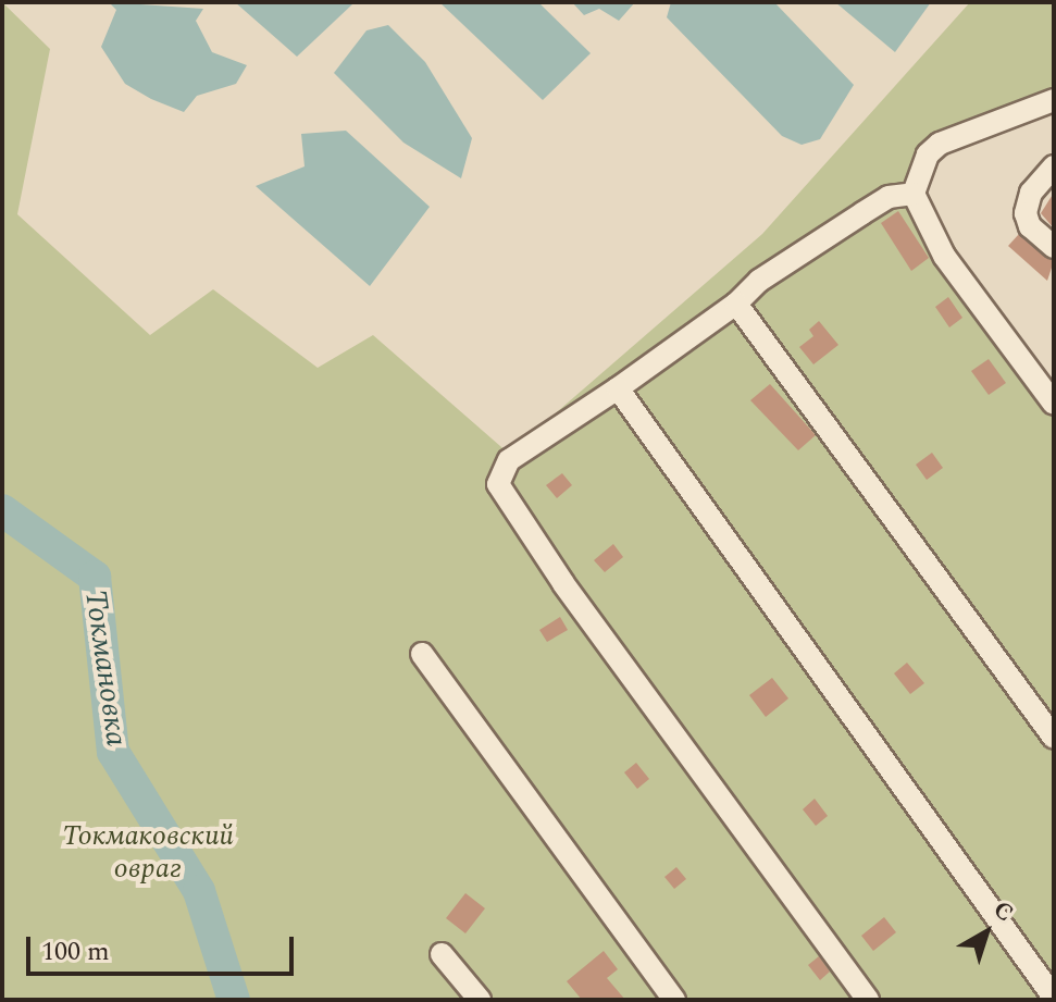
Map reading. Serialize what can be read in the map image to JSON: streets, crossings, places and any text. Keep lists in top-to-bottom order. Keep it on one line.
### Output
{"water":["Токмановка"],"parks":["Токмаковский овраг"],"scale_bar":"100 m","north":"top right"}
